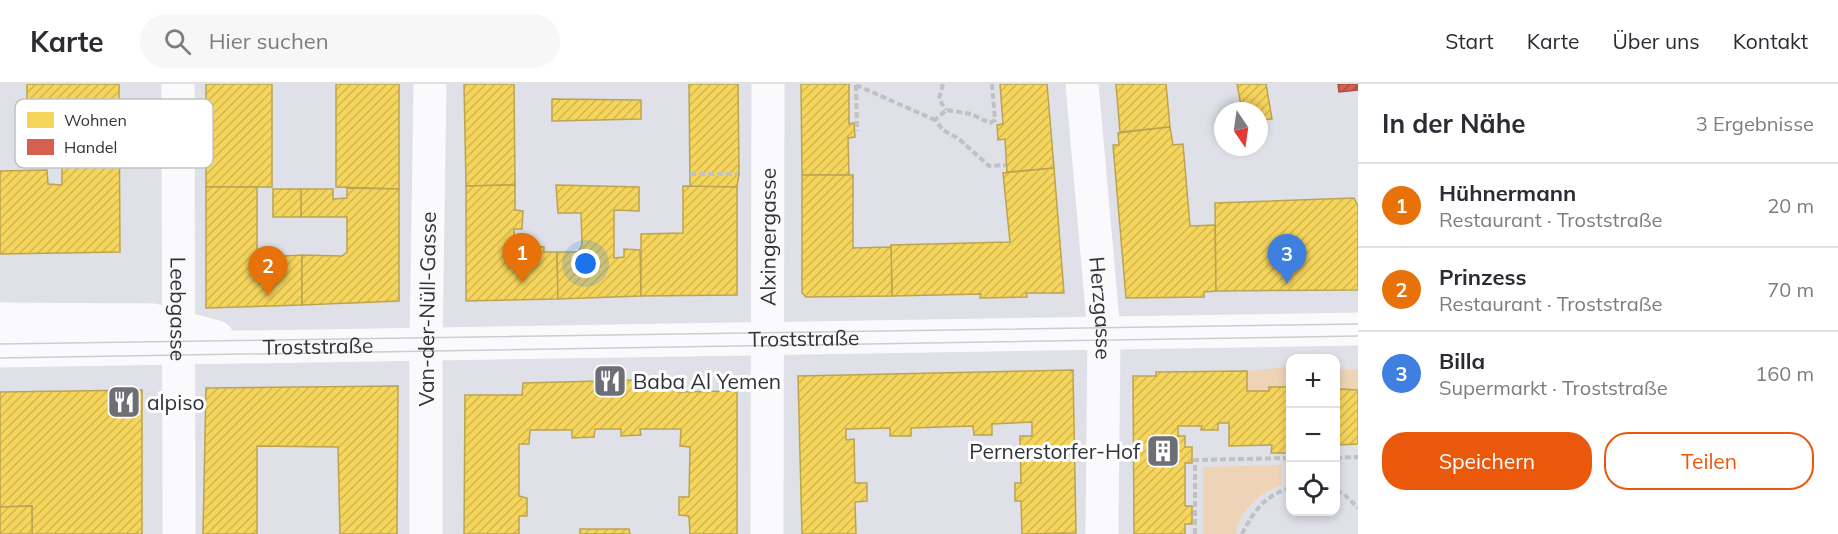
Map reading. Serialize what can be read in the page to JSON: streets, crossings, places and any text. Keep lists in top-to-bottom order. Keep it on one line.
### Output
{"streets":{"street":["Alxingergasse","Leebgasse","Van-der-Nüll-Gasse","Herzgasse","Troststraße"]},"crossings":[["Alxingergasse","Troststraße"],["Leebgasse","Troststraße"],["Van-der-Nüll-Gasse","Troststraße"],["Herzgasse","Troststraße"]],"places":{"restaurant":["Baba Al Yemen","alpiso"],"building":["Pernerstorfer-Hof"]},"legend":["Wohnen","Handel"],"north":"bottom","page":{"header":"Karte","search":"Hier suchen","nav":["Start","Karte","Über uns","Kontakt"],"heading":["In der Nähe","3 Ergebnisse"],"list":[{"mark":"1","name":"Hühnermann","note":"Restaurant · Troststraße","value":"20 m"},{"mark":"2","name":"Prinzess","note":"Restaurant · Troststraße","value":"70 m"},{"mark":"3","name":"Billa","note":"Supermarkt · Troststraße","value":"160 m"}],"pins":["1","3","2"],"map_buttons":["+","−"],"buttons":["Speichern","Teilen"]}}
